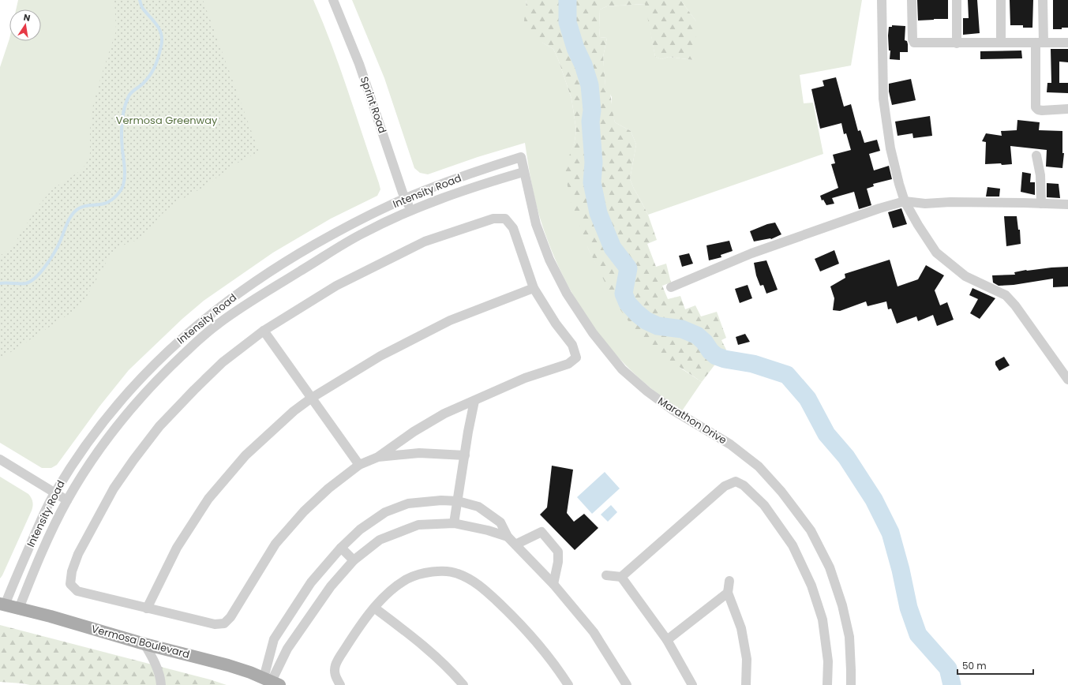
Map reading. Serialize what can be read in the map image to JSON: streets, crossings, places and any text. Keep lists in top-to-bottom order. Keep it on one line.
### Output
{"streets":{"main road":["Vermosa Boulevard"],"street":["Sprint Road","Intensity Road","Marathon Drive"]},"crossings":[["Sprint Road","Intensity Road"],["Intensity Road","Marathon Drive"],["Intensity Road","Vermosa Boulevard"]],"parks":["Vermosa Greenway"],"scale_bar":"50 m","north":"top"}
